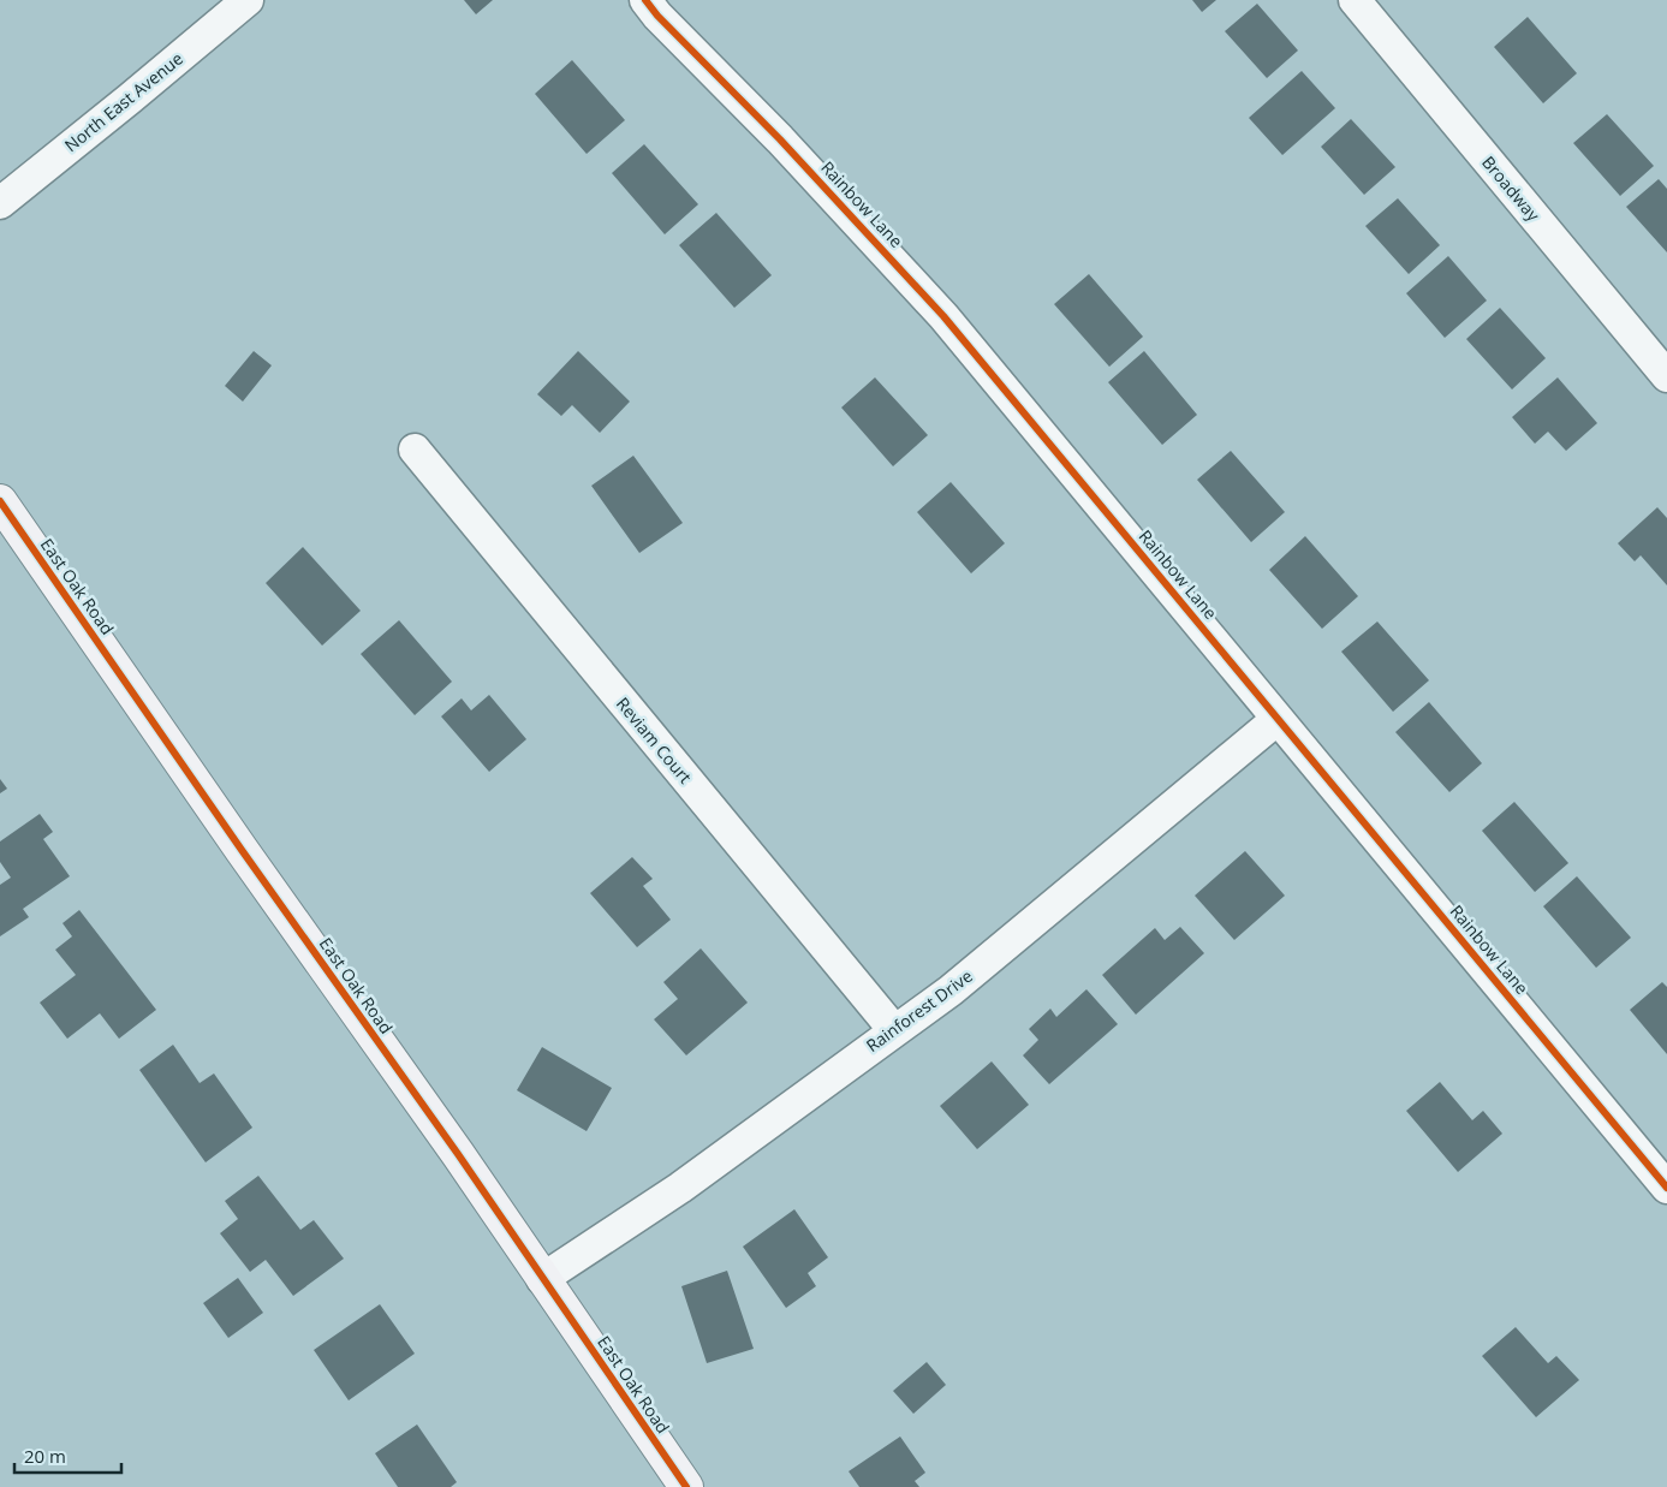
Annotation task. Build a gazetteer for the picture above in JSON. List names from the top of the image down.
{
  "streets": {
    "street": [
      "North East Avenue",
      "Broadway",
      "Rainbow Lane",
      "East Oak Road",
      "Reviam Court",
      "Rainforest Drive"
    ]
  },
  "crossings": [
    ["Rainbow Lane", "Rainforest Drive"],
    ["East Oak Road", "Rainforest Drive"],
    ["Reviam Court", "Rainforest Drive"]
  ],
  "scale_bar": "20 m"
}
